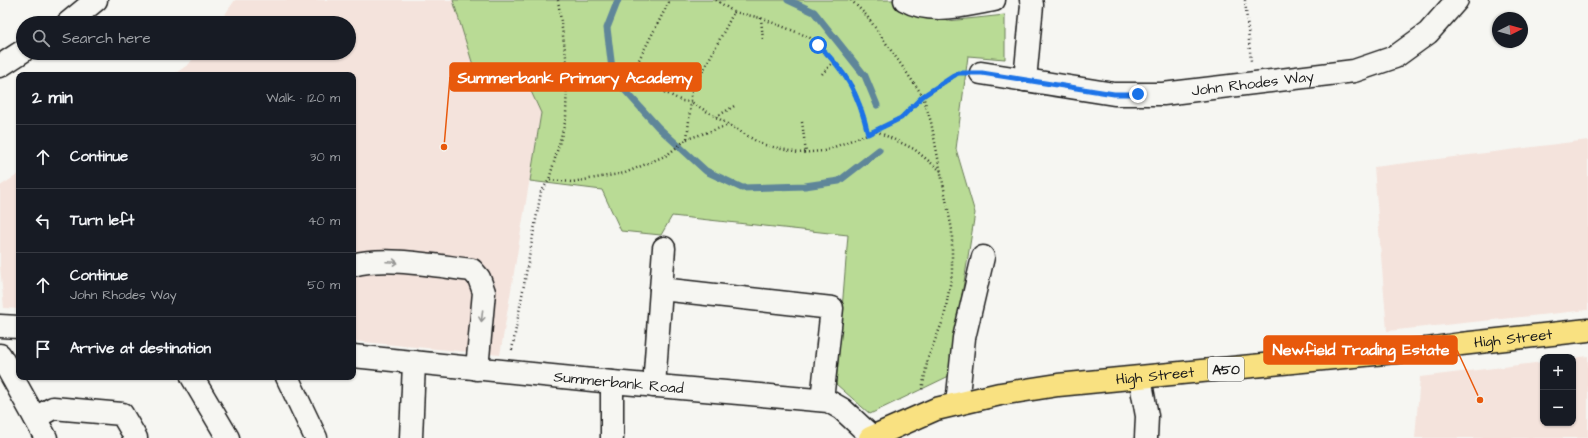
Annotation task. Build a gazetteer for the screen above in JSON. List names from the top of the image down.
{
  "streets": {
    "main road": ["High Street", "A50"],
    "street": ["John Rhodes Way", "Summerbank Road"]
  },
  "crossings": [
    ["High Street", "Summerbank Road"]
  ],
  "places": ["Summerbank Primary Academy", "Newfield Trading Estate"],
  "north": "right",
  "page": {
    "search": "Search here",
    "heading": ["2 min", "Walk · 120 m"],
    "list": [
      ["Continue", "30 m"],
      ["Turn left", "40 m"],
      ["Continue", "John Rhodes Way", "50 m"],
      "Arrive at destination"
    ],
    "map_buttons": ["+", "−"]
  }
}
